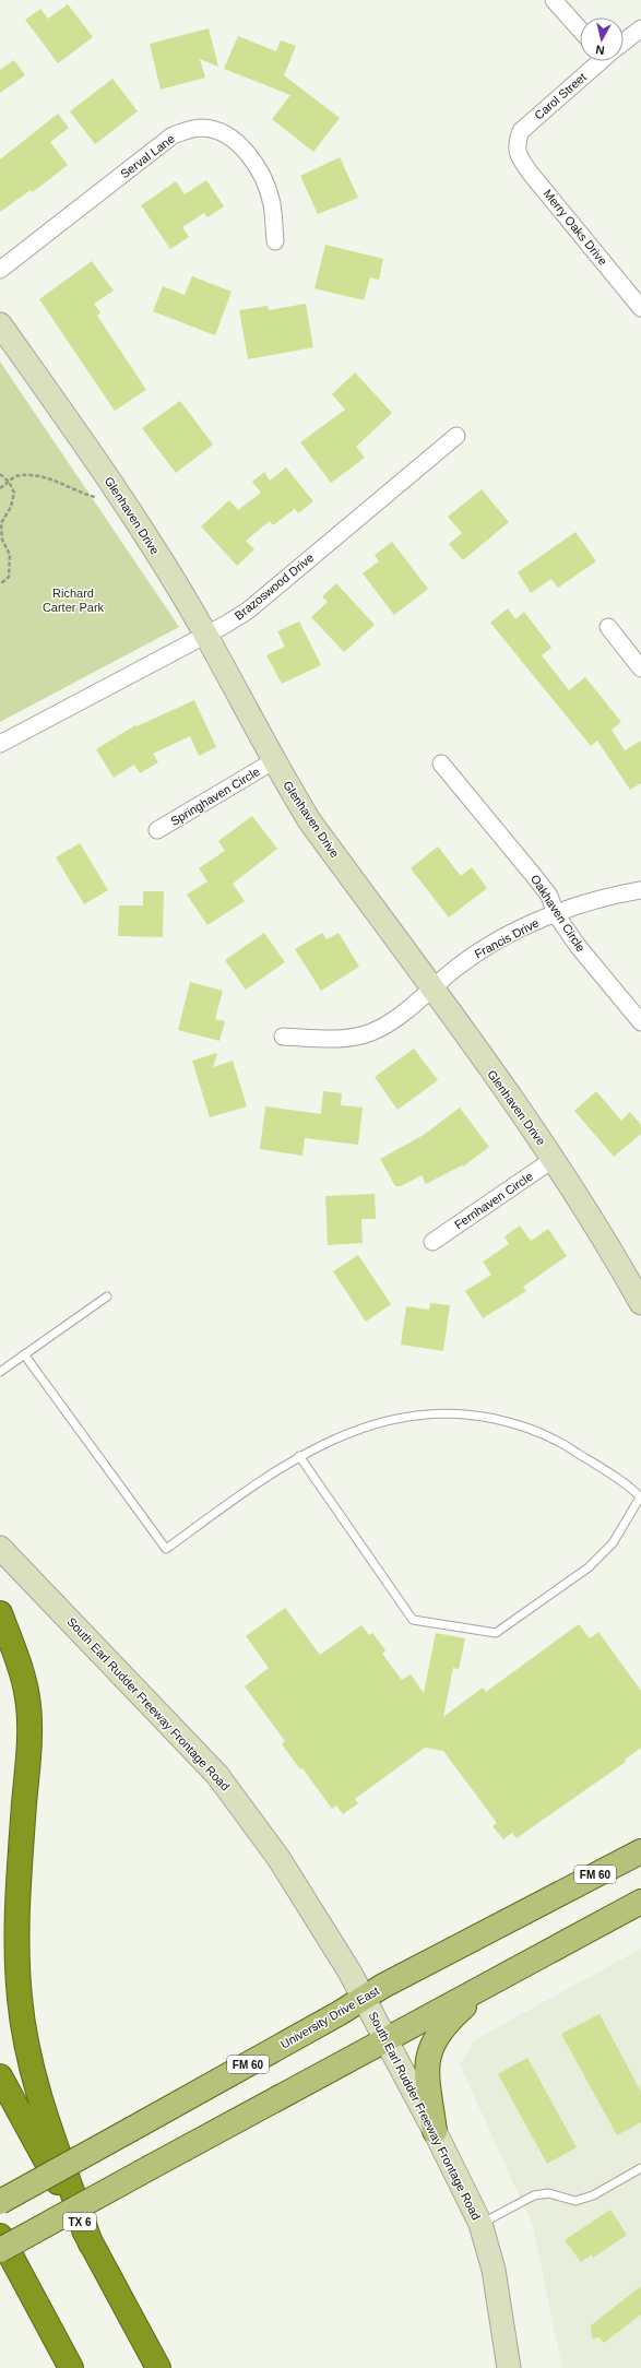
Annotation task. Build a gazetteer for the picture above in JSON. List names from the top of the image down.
{
  "streets": {
    "highway": ["TX 6"],
    "main road": ["FM 60", "University Drive East"],
    "street": [
      "Carol Street",
      "Serval Lane",
      "Merry Oaks Drive",
      "Glenhaven Drive",
      "Brazoswood Drive",
      "Springhaven Circle",
      "Oakhaven Circle",
      "Francis Drive",
      "Fernhaven Circle",
      "South Earl Rudder Freeway Frontage Road"
    ]
  },
  "crossings": [
    ["Carol Street", "Merry Oaks Drive"],
    ["Glenhaven Drive", "Brazoswood Drive"],
    ["Glenhaven Drive", "Springhaven Circle"],
    ["Glenhaven Drive", "Francis Drive"],
    ["Glenhaven Drive", "Fernhaven Circle"],
    ["Oakhaven Circle", "Francis Drive"],
    ["South Earl Rudder Freeway Frontage Road", "University Drive East"]
  ],
  "parks": ["Richard Carter Park"],
  "north": "bottom"
}
